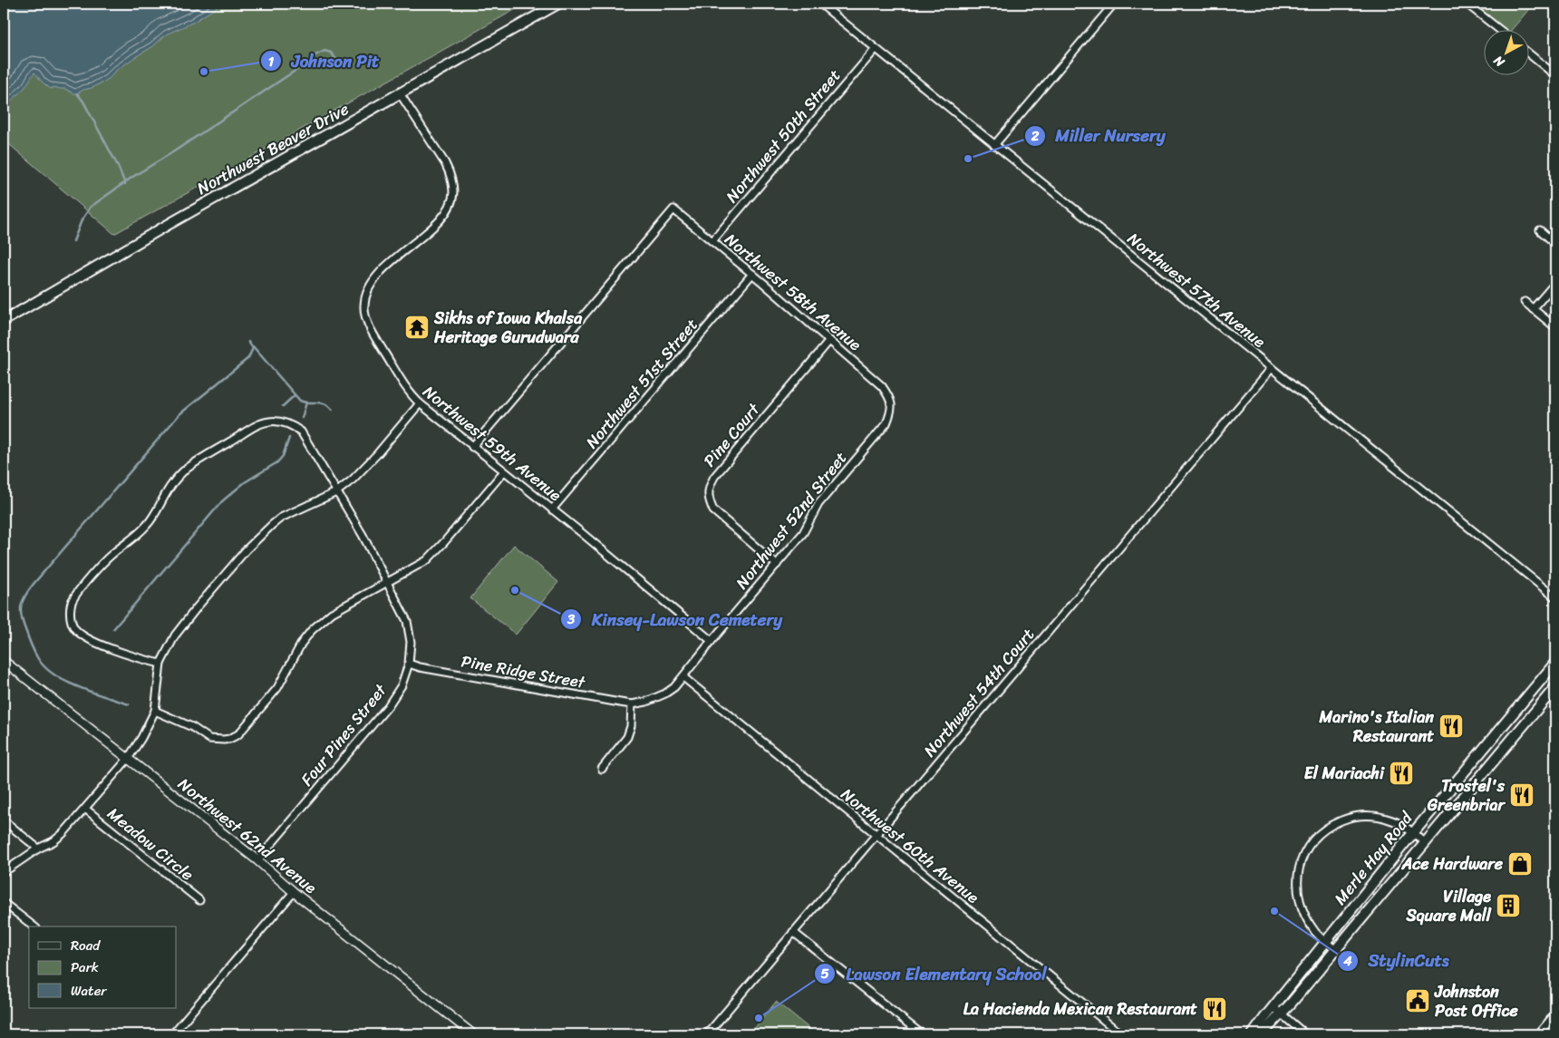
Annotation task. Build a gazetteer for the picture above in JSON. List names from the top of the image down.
{
  "streets": {
    "main road": ["Northwest Beaver Drive", "Merle Hay Road"],
    "street": [
      "Northwest 50th Street",
      "Northwest 57th Avenue",
      "Northwest 58th Avenue",
      "Northwest 51st Street",
      "Pine Court",
      "Northwest 59th Avenue",
      "Northwest 52nd Street",
      "Pine Ridge Street",
      "Northwest 54th Court",
      "Four Pines Street",
      "Northwest 62nd Avenue",
      "Meadow Circle",
      "Northwest 60th Avenue"
    ]
  },
  "crossings": [
    ["Northwest 50th Street", "Northwest 57th Avenue"],
    ["Northwest 50th Street", "Northwest 58th Avenue"],
    ["Northwest Beaver Drive", "Northwest 59th Avenue"],
    ["Northwest 57th Avenue", "Northwest 54th Court"],
    ["Northwest 58th Avenue", "Northwest 51st Street"],
    ["Northwest 58th Avenue", "Pine Court"],
    ["Northwest 58th Avenue", "Northwest 59th Avenue"],
    ["Northwest 58th Avenue", "Northwest 52nd Street"],
    ["Northwest 51st Street", "Northwest 59th Avenue"],
    ["Pine Court", "Northwest 52nd Street"],
    ["Northwest 59th Avenue", "Northwest 52nd Street"],
    ["Northwest 52nd Street", "Pine Ridge Street"],
    ["Northwest 52nd Street", "Northwest 60th Avenue"],
    ["Pine Ridge Street", "Four Pines Street"],
    ["Northwest 54th Court", "Northwest 60th Avenue"],
    ["Four Pines Street", "Northwest 62nd Avenue"]
  ],
  "places": {
    "other": [
      "Johnson Pit",
      "Miller Nursery",
      "Kinsey-Lawson Cemetery",
      "StylinCuts",
      "Lawson Elementary School"
    ],
    "temple": ["Sikhs of Iowa Khalsa Heritage Gurudwara"],
    "restaurant": [
      "Marino's Italian Restaurant",
      "El Mariachi",
      "Trostel's Greenbriar",
      "La Hacienda Mexican Restaurant"
    ],
    "shop": ["Ace Hardware"],
    "building": ["Village Square Mall"],
    "public building": ["Johnston Post Office"]
  },
  "legend": ["Road", "Park", "Water"],
  "north": "bottom left"
}
